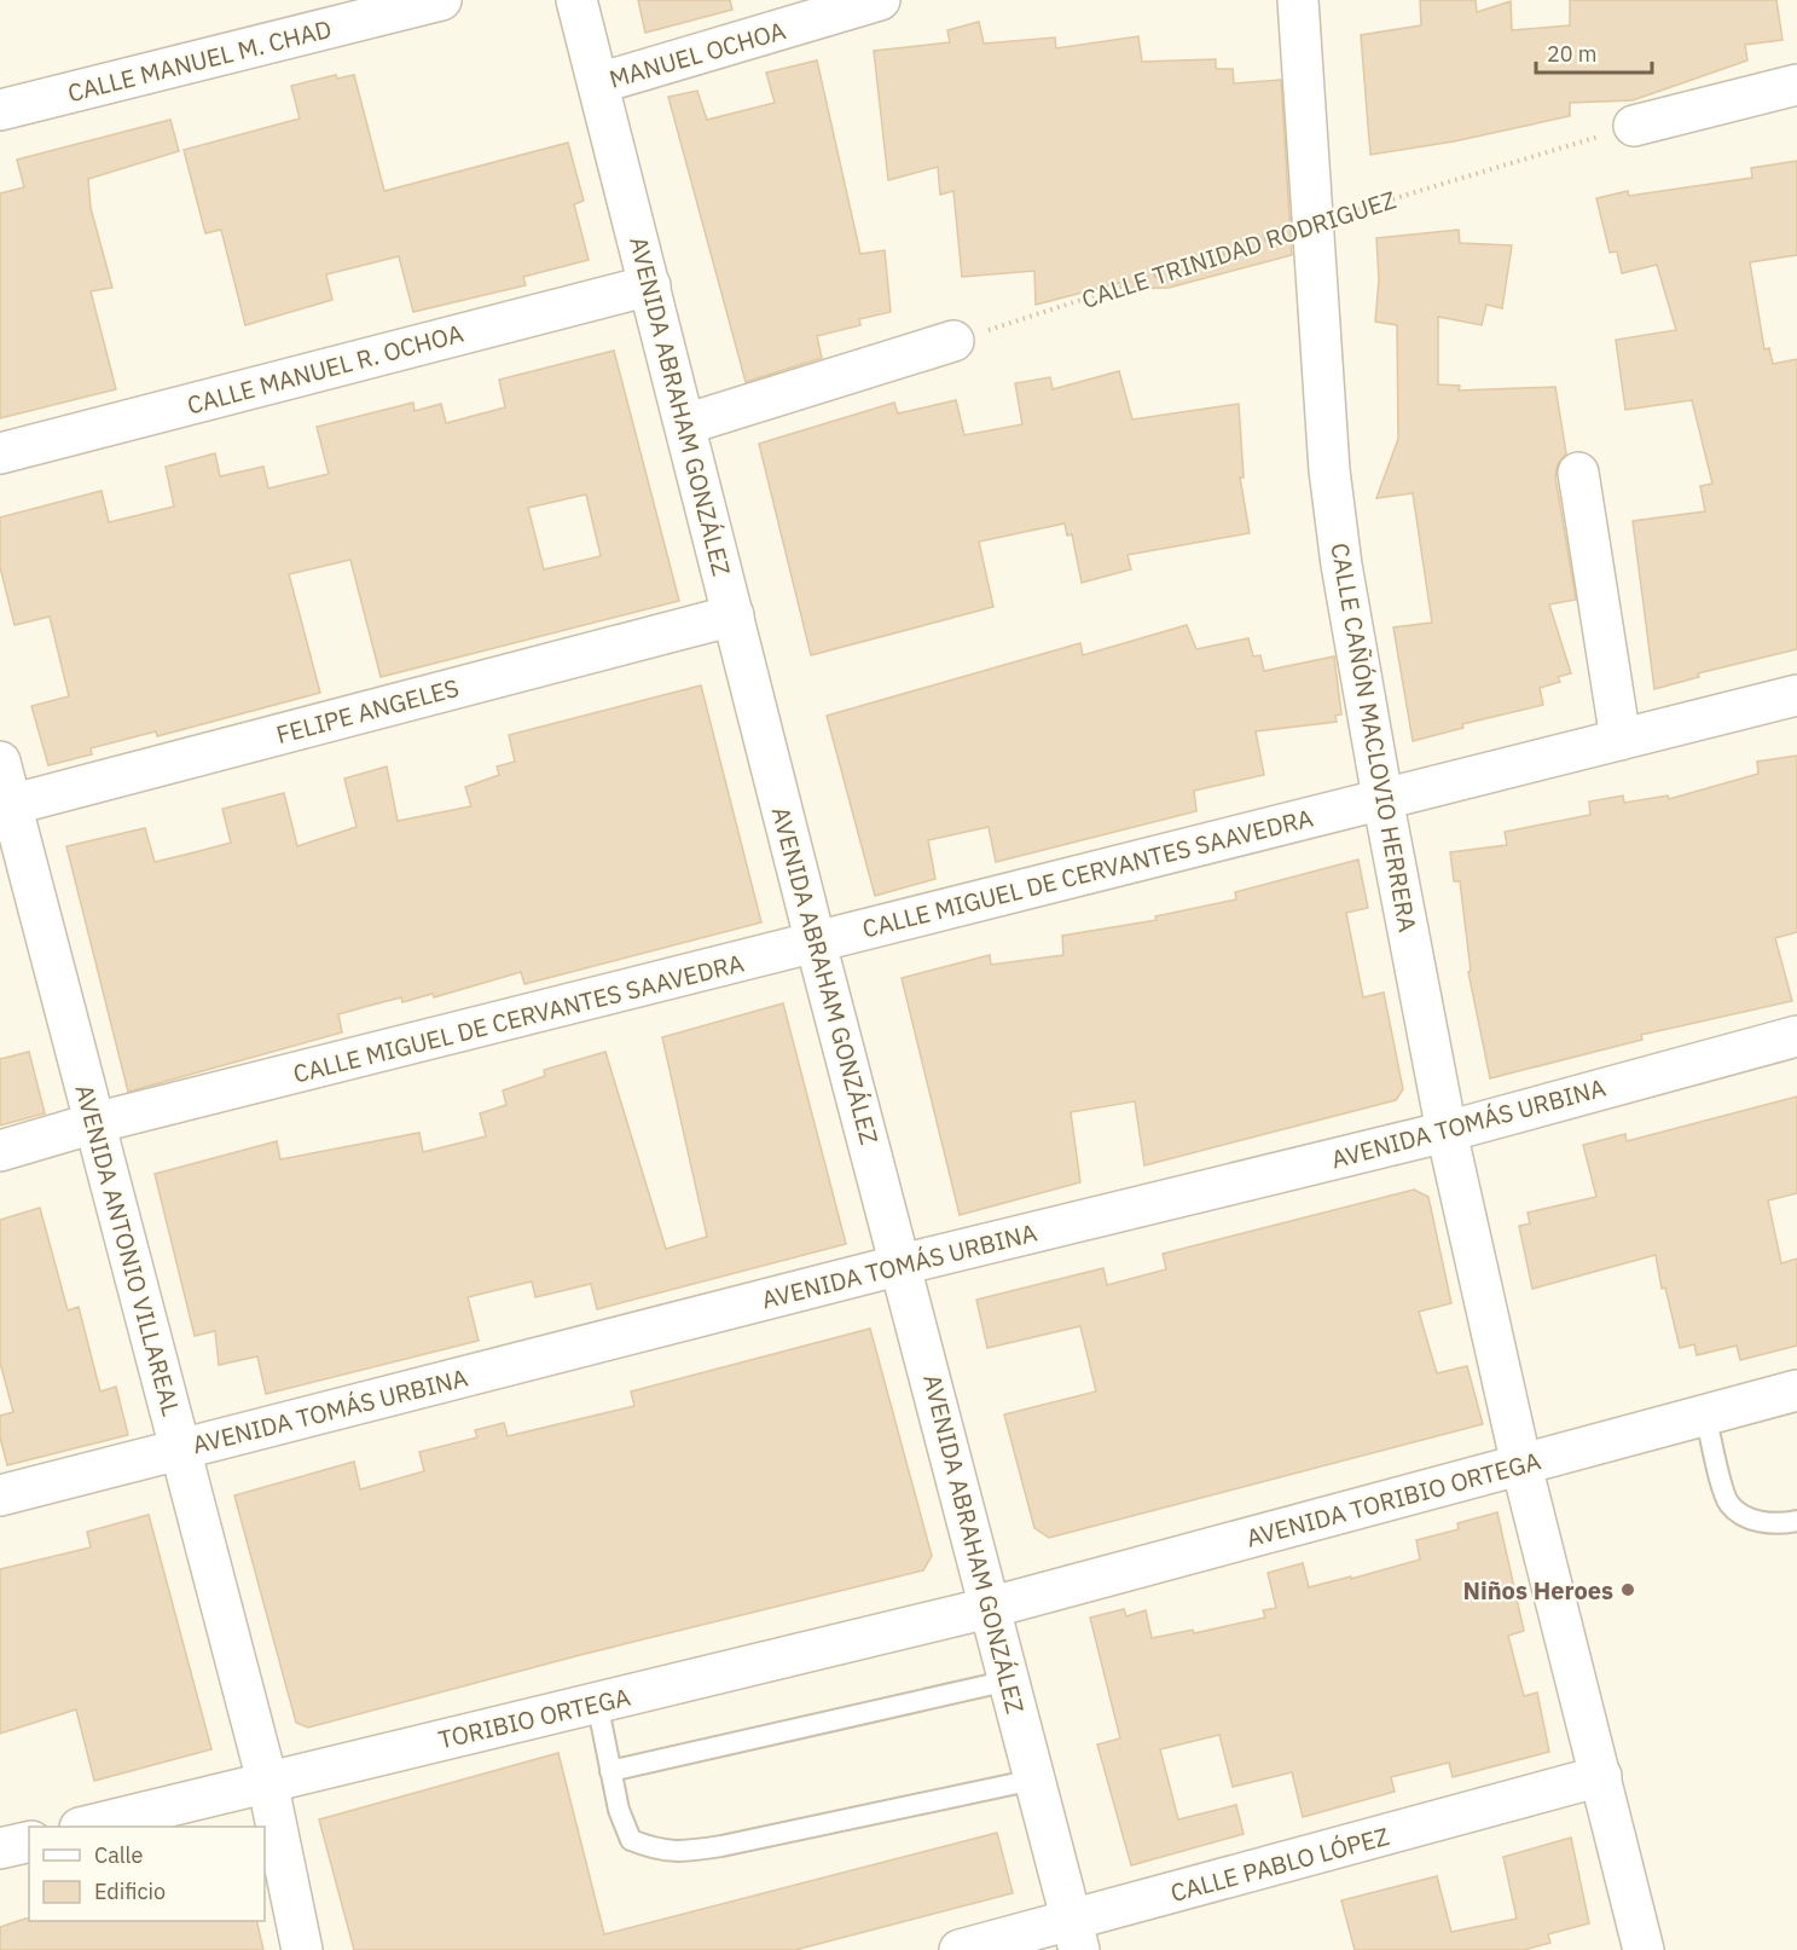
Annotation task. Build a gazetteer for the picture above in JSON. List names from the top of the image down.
{
  "streets": {
    "street": [
      "MANUEL OCHOA",
      "CALLE MANUEL M. CHAD",
      "CALLE MANUEL R. OCHOA",
      "AVENIDA ABRAHAM GONZÁLEZ",
      "FELIPE ANGELES",
      "CALLE CAÑÓN MACLOVIO HERRERA",
      "CALLE MIGUEL DE CERVANTES SAAVEDRA",
      "AVENIDA TOMÁS URBINA",
      "AVENIDA ANTONIO VILLAREAL",
      "AVENIDA TORIBIO ORTEGA",
      "TORIBIO ORTEGA",
      "CALLE PABLO LÓPEZ"
    ],
    "path": ["CALLE TRINIDAD RODRIGUEZ"]
  },
  "crossings": [
    ["MANUEL OCHOA", "AVENIDA ABRAHAM GONZÁLEZ"],
    ["CALLE TRINIDAD RODRIGUEZ", "CALLE CAÑÓN MACLOVIO HERRERA"],
    ["CALLE MANUEL R. OCHOA", "AVENIDA ABRAHAM GONZÁLEZ"],
    ["AVENIDA ABRAHAM GONZÁLEZ", "FELIPE ANGELES"],
    ["AVENIDA ABRAHAM GONZÁLEZ", "CALLE MIGUEL DE CERVANTES SAAVEDRA"],
    ["AVENIDA ABRAHAM GONZÁLEZ", "AVENIDA TOMÁS URBINA"],
    ["AVENIDA ABRAHAM GONZÁLEZ", "AVENIDA TORIBIO ORTEGA"],
    ["AVENIDA ABRAHAM GONZÁLEZ", "TORIBIO ORTEGA"],
    ["AVENIDA ABRAHAM GONZÁLEZ", "CALLE PABLO LÓPEZ"],
    ["FELIPE ANGELES", "AVENIDA ANTONIO VILLAREAL"],
    ["CALLE CAÑÓN MACLOVIO HERRERA", "CALLE MIGUEL DE CERVANTES SAAVEDRA"],
    ["CALLE CAÑÓN MACLOVIO HERRERA", "AVENIDA TOMÁS URBINA"],
    ["CALLE CAÑÓN MACLOVIO HERRERA", "AVENIDA TORIBIO ORTEGA"],
    ["CALLE CAÑÓN MACLOVIO HERRERA", "CALLE PABLO LÓPEZ"],
    ["CALLE MIGUEL DE CERVANTES SAAVEDRA", "AVENIDA ANTONIO VILLAREAL"],
    ["AVENIDA TOMÁS URBINA", "AVENIDA ANTONIO VILLAREAL"],
    ["AVENIDA ANTONIO VILLAREAL", "TORIBIO ORTEGA"],
    ["AVENIDA TORIBIO ORTEGA", "TORIBIO ORTEGA"]
  ],
  "places": ["Niños Heroes"],
  "legend": ["Calle", "Edificio"],
  "scale_bar": "20 m"
}
